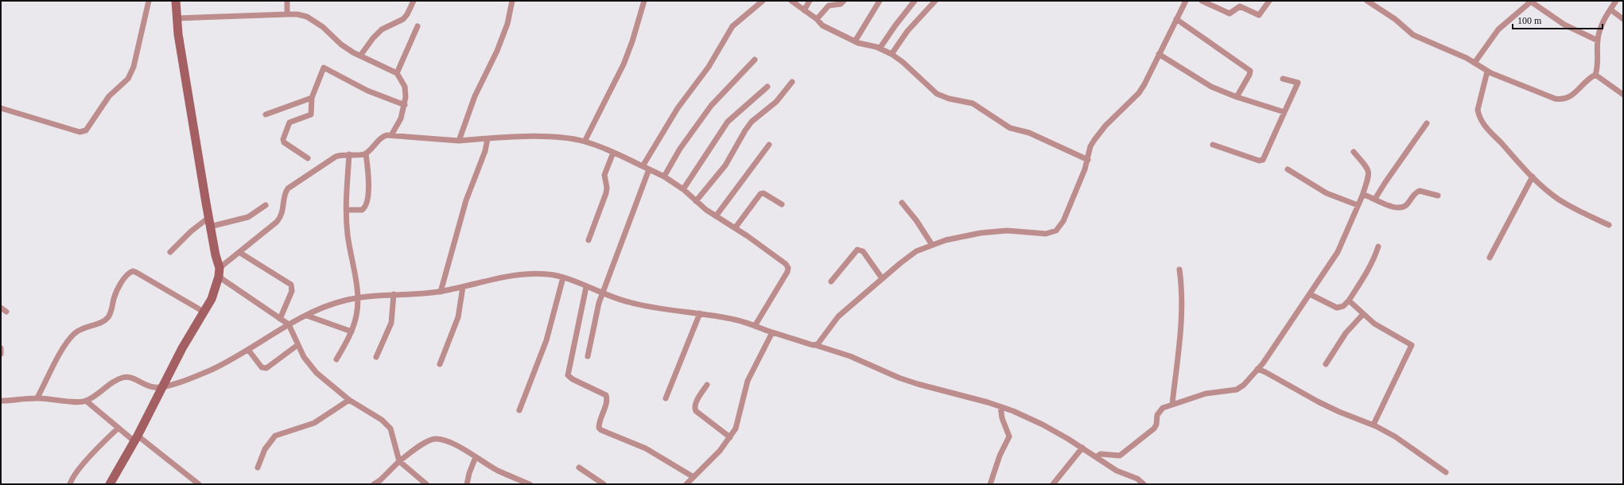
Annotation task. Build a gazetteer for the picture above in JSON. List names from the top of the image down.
{
  "scale_bar": "100 m"
}
